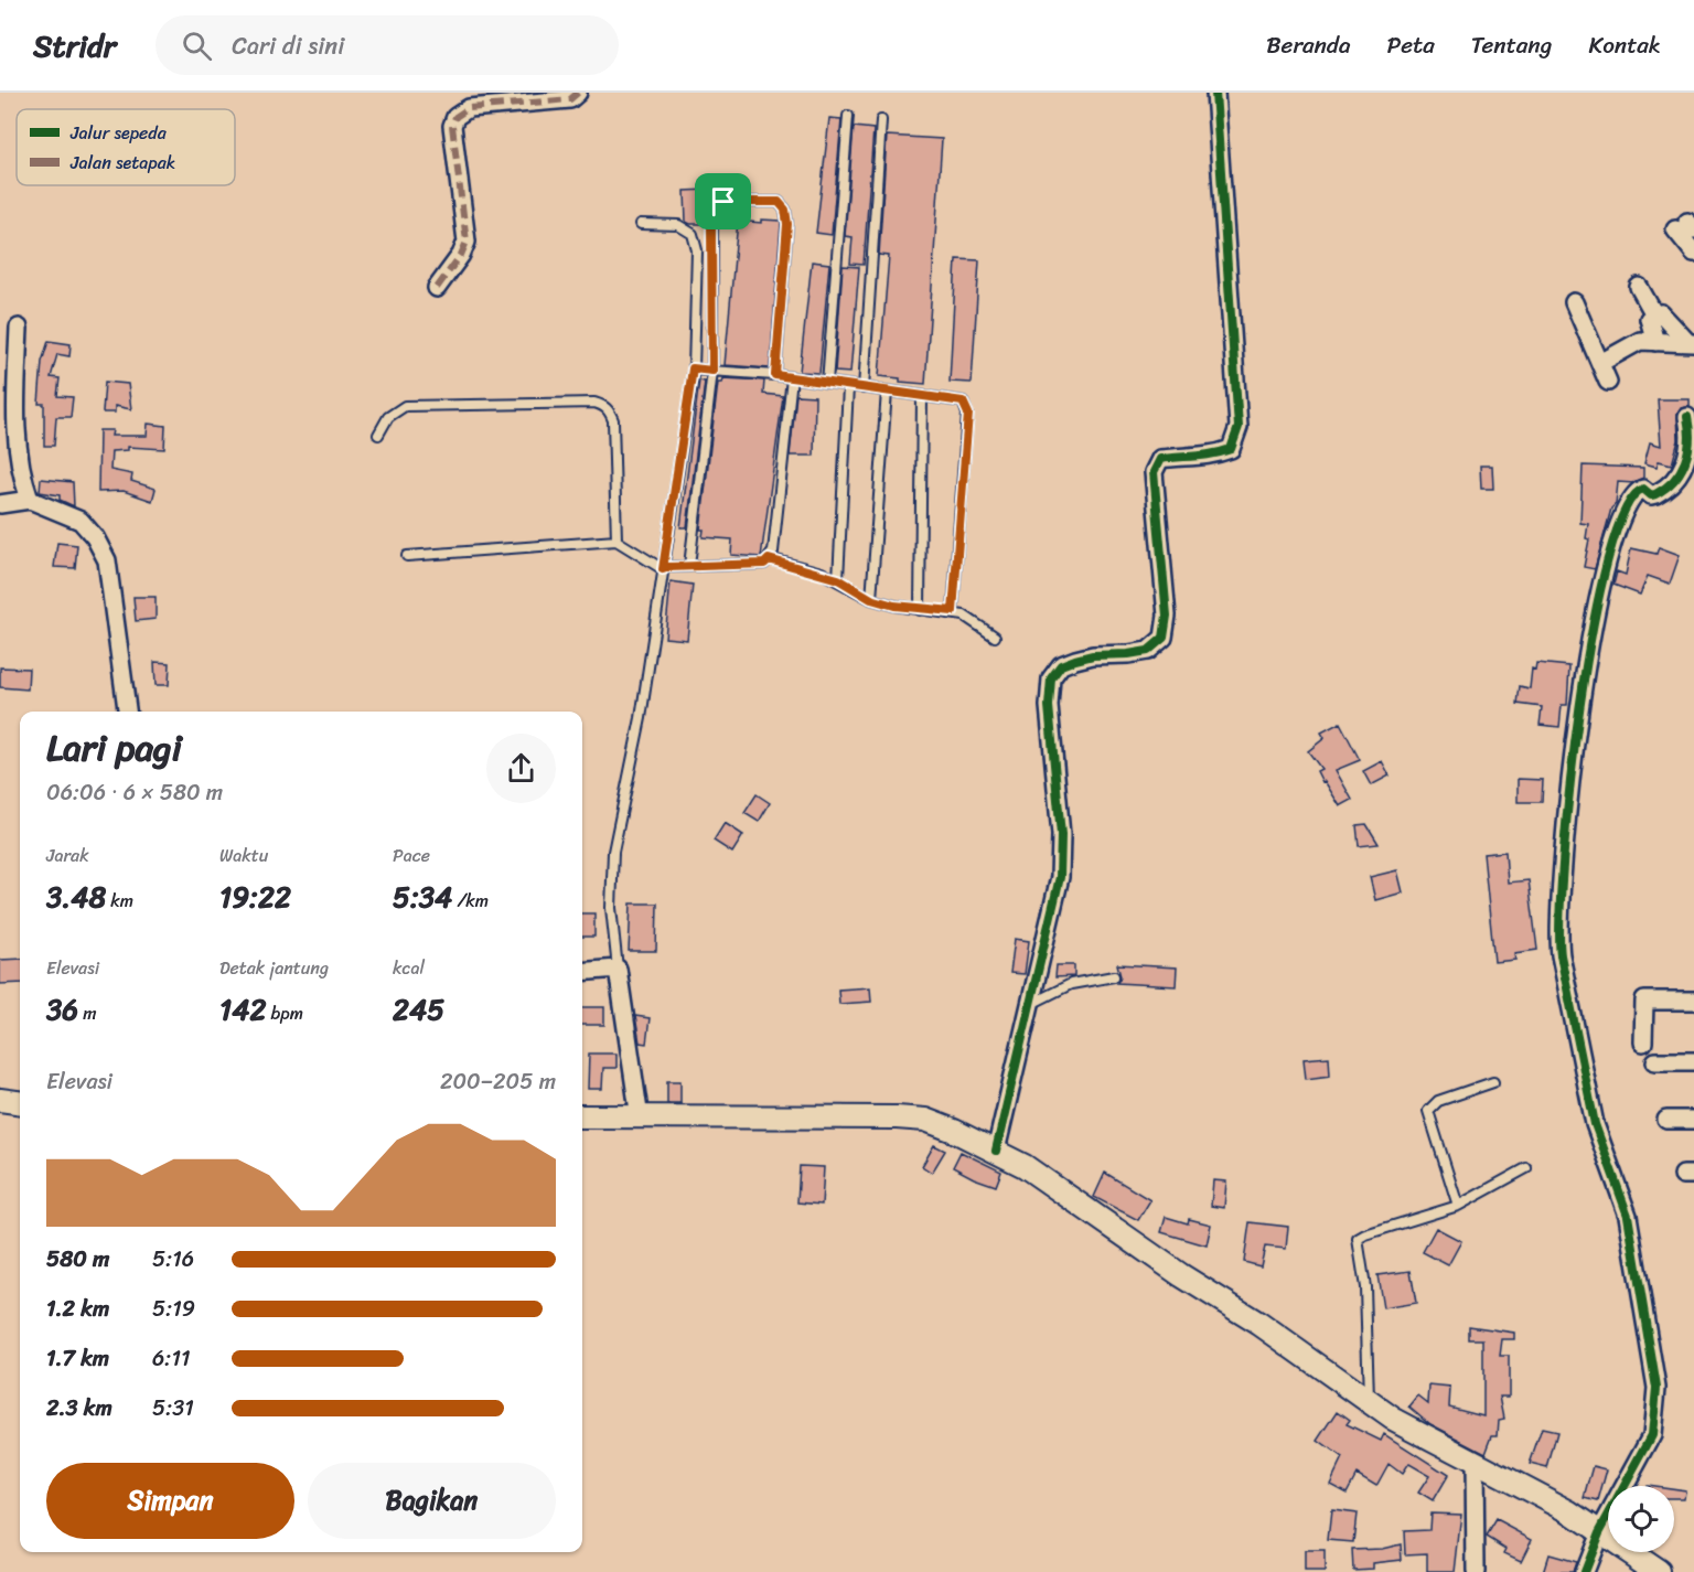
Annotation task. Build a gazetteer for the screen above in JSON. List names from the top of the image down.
{
  "legend": ["Jalur sepeda", "Jalan setapak"],
  "page": {
    "header": "Stridr",
    "search": "Cari di sini",
    "nav": [
      "Beranda",
      "Peta",
      "Tentang",
      "Kontak"
    ],
    "heading": ["Lari pagi", "06:06 · 6 × 580 m"],
    "stats": [
      ["Jarak", "3.48 km"],
      ["Waktu", "19:22"],
      ["Pace", "5:34 /km"],
      ["Elevasi", "36 m"],
      ["Detak jantung", "142 bpm"],
      ["kcal", "245"]
    ],
    "chart": ["Elevasi", "200–205 m"],
    "list": [
      {
        "name": "580 m",
        "note": "5:16"
      },
      {
        "name": "1.2 km",
        "note": "5:19"
      },
      {
        "name": "1.7 km",
        "note": "6:11"
      },
      {
        "name": "2.3 km",
        "note": "5:31"
      }
    ],
    "buttons": ["Simpan", "Bagikan"]
  }
}
